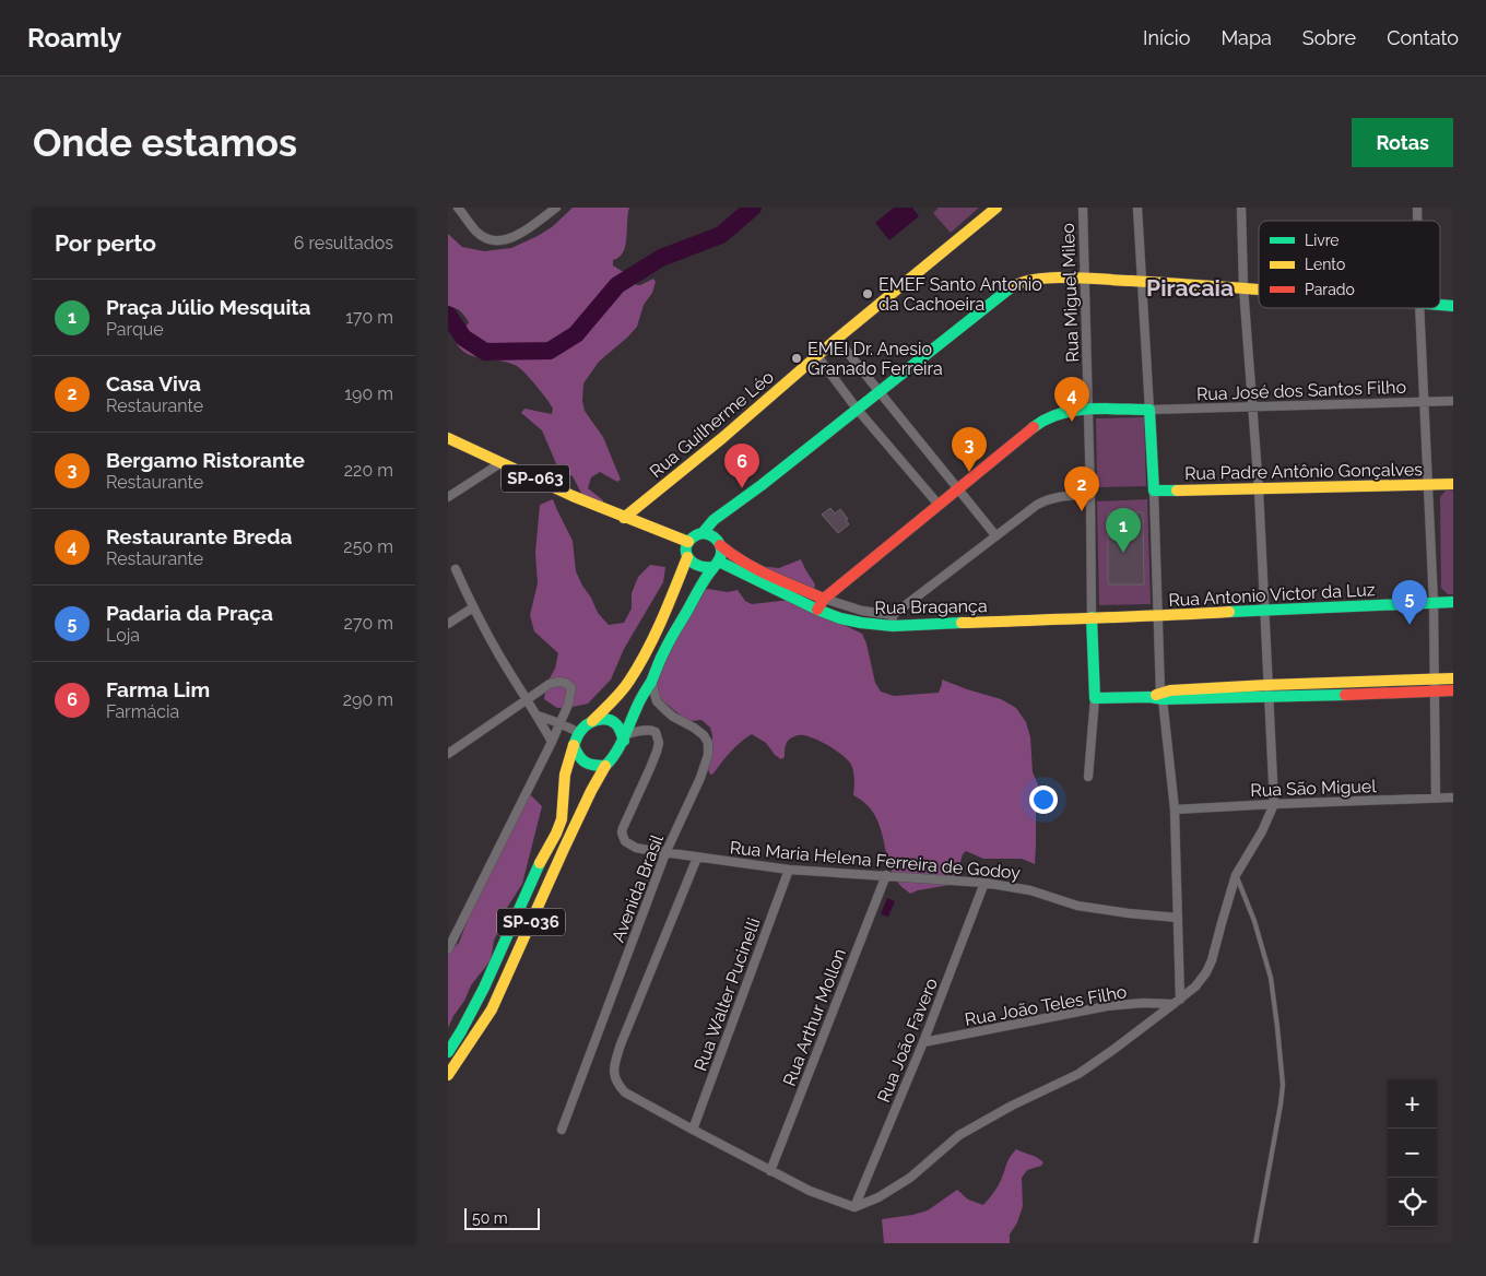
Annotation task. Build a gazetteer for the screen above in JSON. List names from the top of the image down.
{
  "streets": {
    "street": [
      "Rua Miguel Mileo",
      "Rua José dos Santos Filho",
      "Rua Guilherme Léo",
      "Rua Padre Antônio Gonçalves",
      "SP-063",
      "Rua Antonio Victor da Luz",
      "Rua Bragança",
      "Rua São Miguel",
      "Rua Maria Helena Ferreira de Godoy",
      "Avenida Brasil",
      "SP-036",
      "Rua Walter Pucinelli",
      "Rua João Teles Filho",
      "Rua Arthur Mollon",
      "Rua João Favero"
    ]
  },
  "crossings": [
    ["Rua Miguel Mileo", "Rua Antonio Victor da Luz"],
    ["Rua Miguel Mileo", "Rua Bragança"],
    ["Rua Guilherme Léo", "SP-063"],
    ["Rua Antonio Victor da Luz", "Rua Bragança"],
    ["Rua Bragança", "SP-036"],
    ["Rua Maria Helena Ferreira de Godoy", "Avenida Brasil"],
    ["Rua Maria Helena Ferreira de Godoy", "SP-036"],
    ["Rua Maria Helena Ferreira de Godoy", "Rua Walter Pucinelli"],
    ["Rua Maria Helena Ferreira de Godoy", "Rua Arthur Mollon"],
    ["Rua Maria Helena Ferreira de Godoy", "Rua João Favero"],
    ["Avenida Brasil", "SP-036"],
    ["Rua João Teles Filho", "Rua João Favero"]
  ],
  "districts": ["Piracaia"],
  "places": ["EMEF Santo Antonio da Cachoeira", "EMEI Dr. Anesio Granado Ferreira"],
  "legend": ["Livre", "Lento", "Parado"],
  "scale_bar": "50 m",
  "page": {
    "header": "Roamly",
    "nav": [
      "Início",
      "Mapa",
      "Sobre",
      "Contato"
    ],
    "buttons": "Rotas",
    "title": "Onde estamos",
    "heading": ["Por perto", "6 resultados"],
    "list": [
      {
        "mark": "1",
        "name": "Praça Júlio Mesquita",
        "note": "Parque",
        "value": "170 m"
      },
      {
        "mark": "2",
        "name": "Casa Viva",
        "note": "Restaurante",
        "value": "190 m"
      },
      {
        "mark": "3",
        "name": "Bergamo Ristorante",
        "note": "Restaurante",
        "value": "220 m"
      },
      {
        "mark": "4",
        "name": "Restaurante Breda",
        "note": "Restaurante",
        "value": "250 m"
      },
      {
        "mark": "5",
        "name": "Padaria da Praça",
        "note": "Loja",
        "value": "270 m"
      },
      {
        "mark": "6",
        "name": "Farma Lim",
        "note": "Farmácia",
        "value": "290 m"
      }
    ],
    "pins": [
      "4",
      "3",
      "6",
      "2",
      "1",
      "5"
    ],
    "map_buttons": ["+", "−"],
    "scale": "50 m"
  }
}
